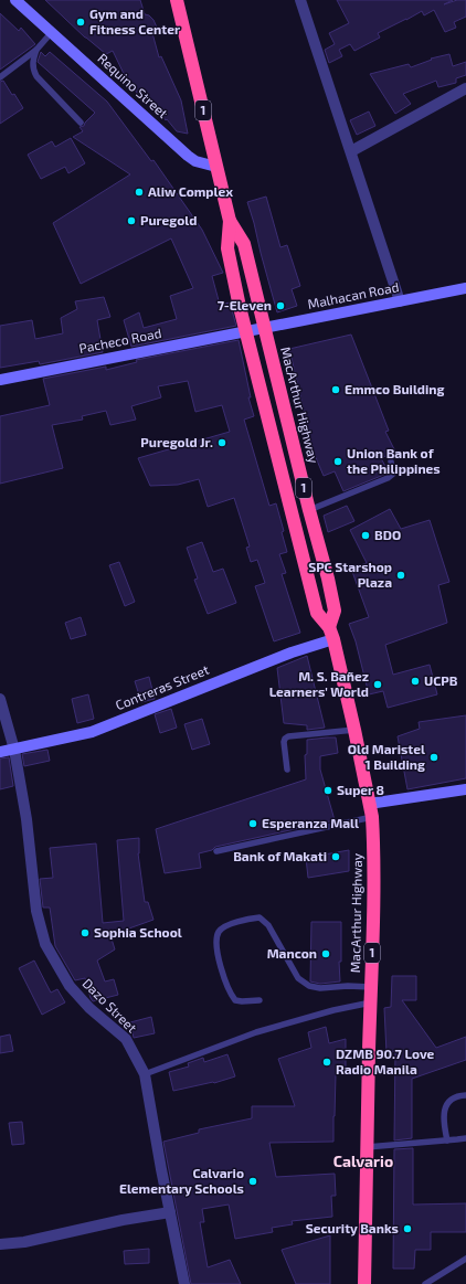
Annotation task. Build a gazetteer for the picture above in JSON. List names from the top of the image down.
{
  "streets": {
    "highway": ["1", "MacArthur Highway"],
    "street": [
      "Requino Street",
      "Malhacan Road",
      "Pacheco Road",
      "Contreras Street",
      "Dazo Street"
    ]
  },
  "crossings": [
    ["Requino Street", "MacArthur Highway"],
    ["Malhacan Road", "Pacheco Road"],
    ["Malhacan Road", "MacArthur Highway"],
    ["Pacheco Road", "MacArthur Highway"],
    ["MacArthur Highway", "Contreras Street"],
    ["Contreras Street", "Dazo Street"]
  ],
  "districts": ["Calvario"],
  "places": [
    "Gym and Fitness Center",
    "Aliw Complex",
    "Puregold",
    "7-Eleven",
    "Emmco Building",
    "Puregold Jr.",
    "Union Bank of the Philippines",
    "BDO",
    "SPC Starshop Plaza",
    "UCPB",
    "M. S. Bañez Learners' World",
    "Old Maristel 1 Building",
    "Super 8",
    "Esperanza Mall",
    "Bank of Makati",
    "Sophia School",
    "Mancon",
    "DZMB 90.7 Love Radio Manila",
    "Calvario Elementary Schools",
    "Security Banks"
  ]
}
